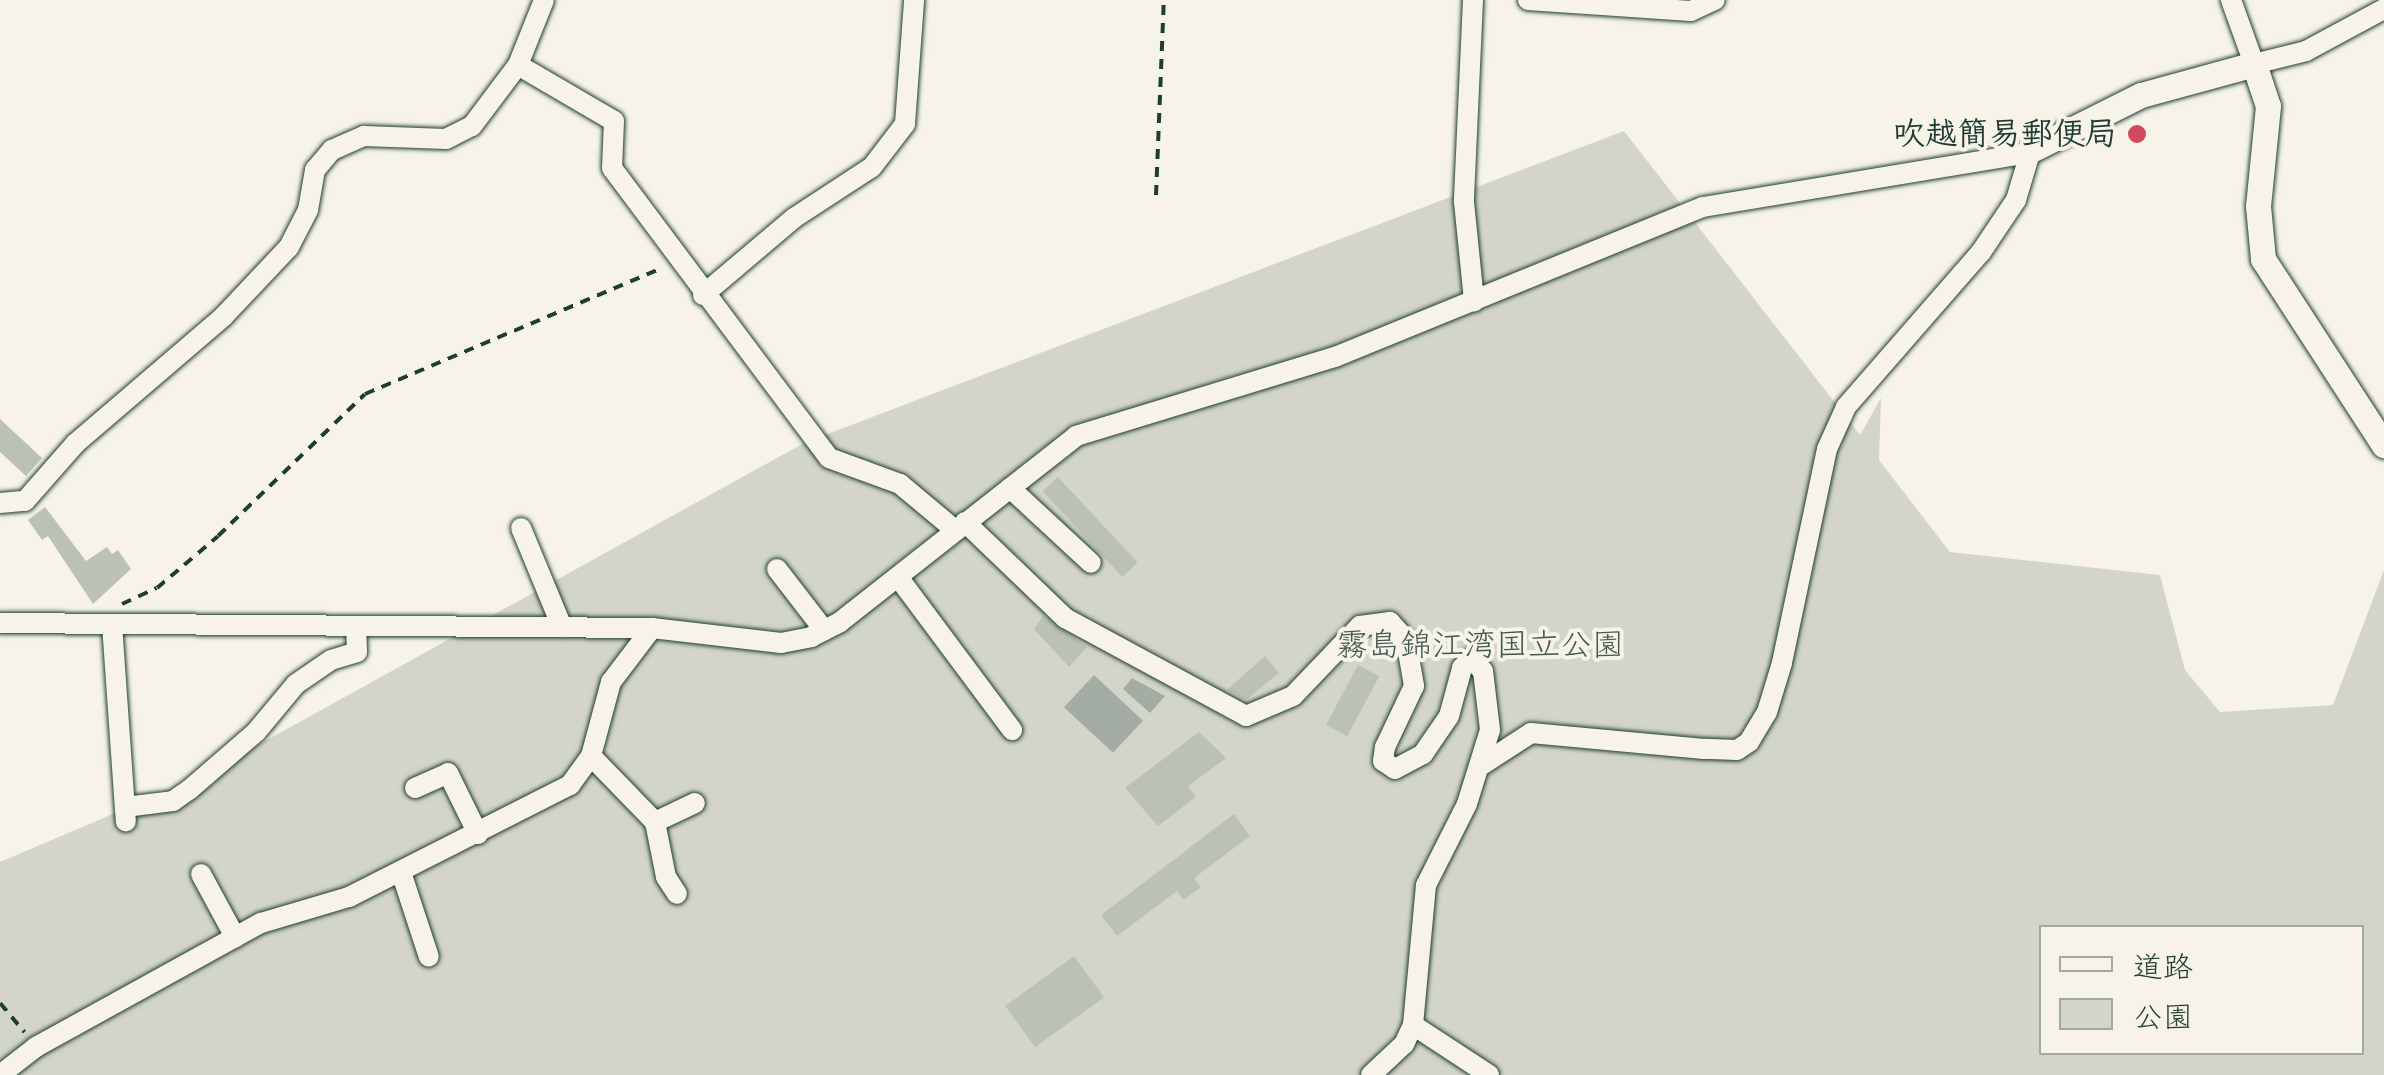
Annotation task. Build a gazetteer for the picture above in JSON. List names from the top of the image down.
{
  "parks": ["霧島錦江湾国立公園"],
  "places": ["吹越簡易郵便局"],
  "legend": ["道路", "公園"]
}
